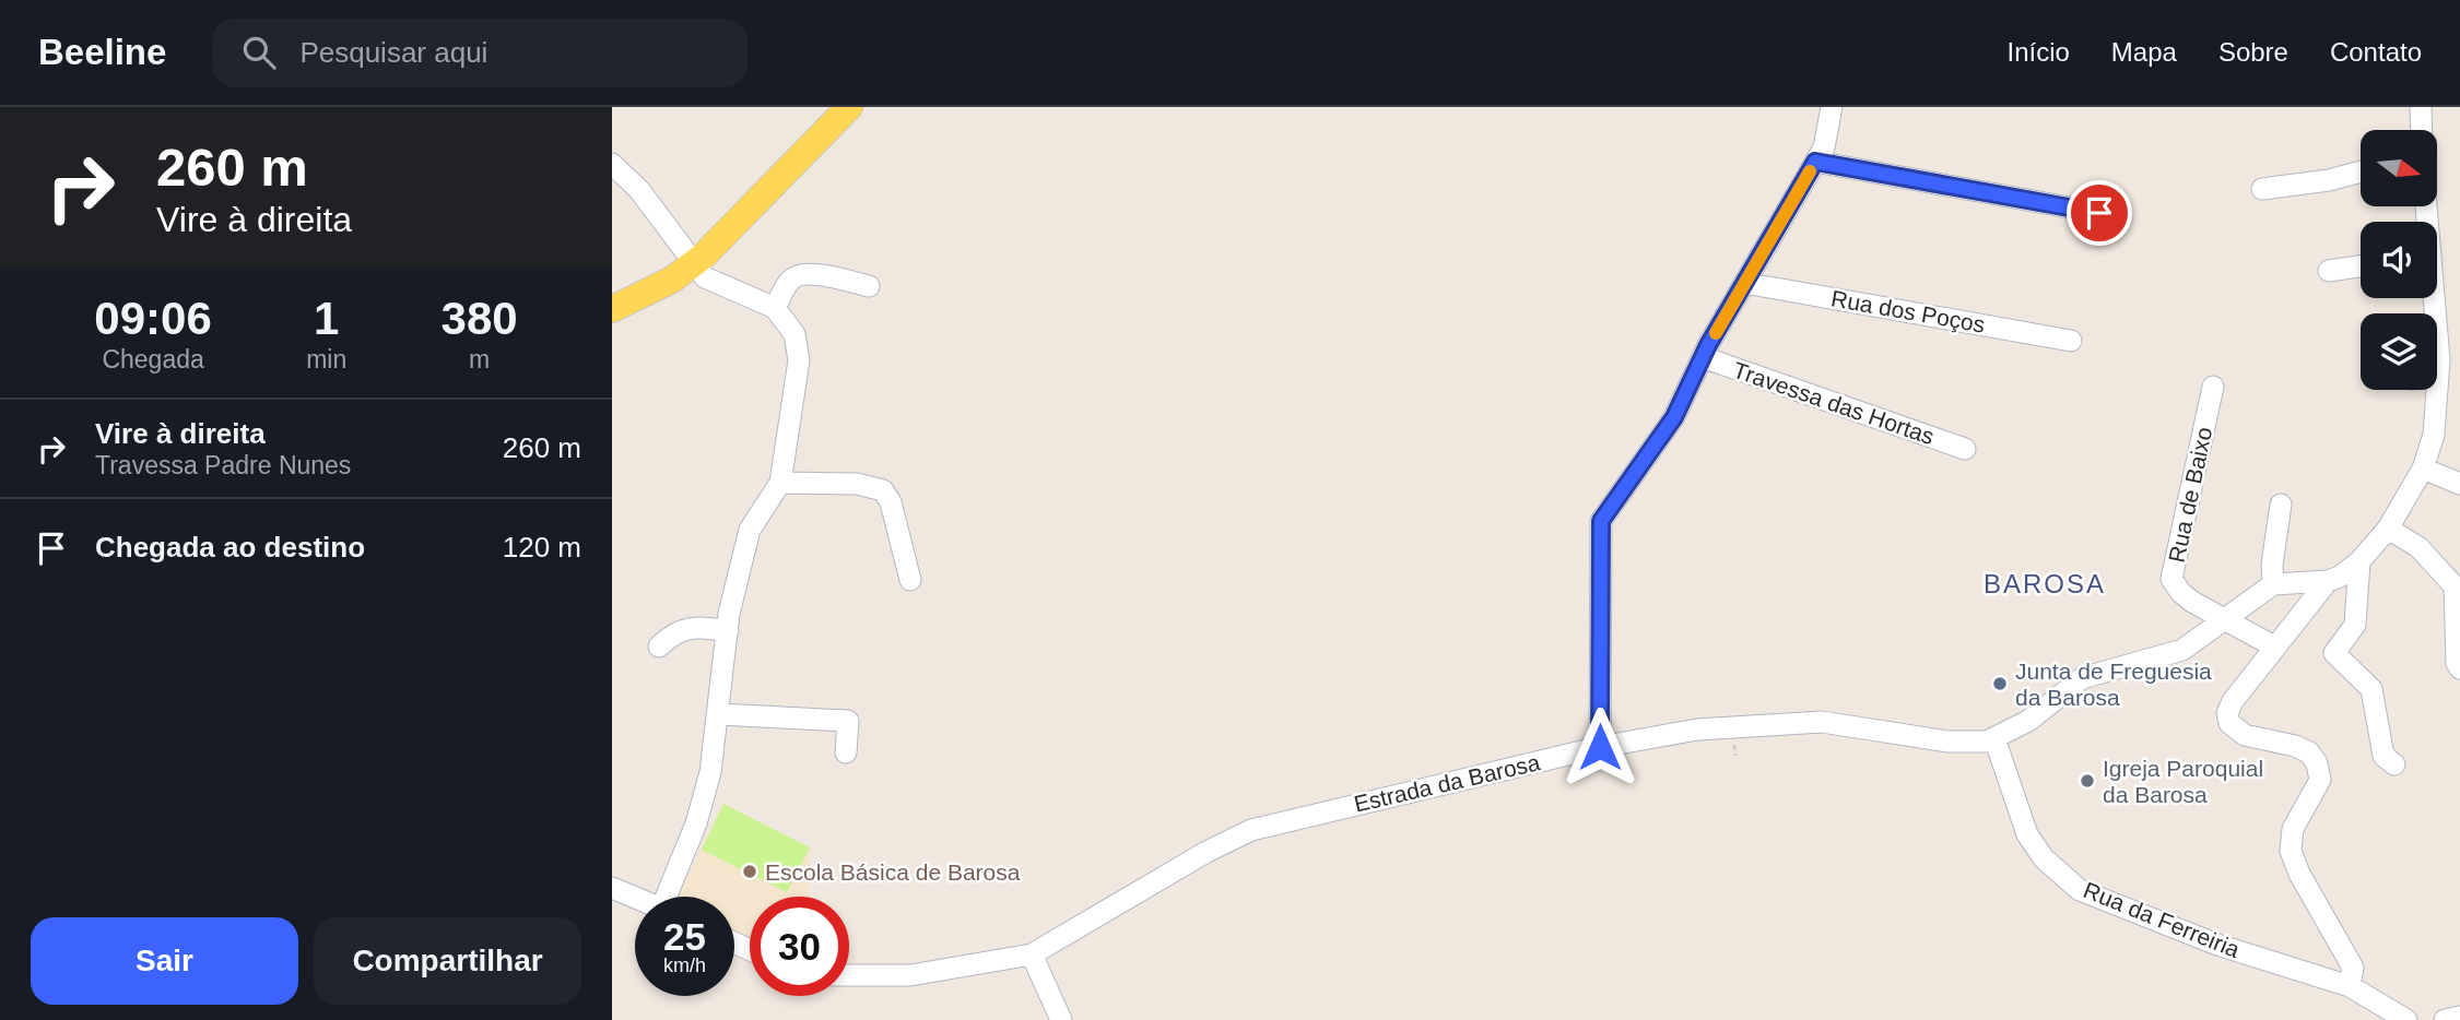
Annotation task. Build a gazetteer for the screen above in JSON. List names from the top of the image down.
{
  "streets": {
    "street": [
      "Rua dos Poços",
      "Travessa das Hortas",
      "Rua de Baixo",
      "Estrada da Barosa",
      "Rua da Ferreiria"
    ]
  },
  "crossings": [
    ["Rua de Baixo", "Estrada da Barosa"],
    ["Estrada da Barosa", "Rua da Ferreiria"]
  ],
  "districts": ["BAROSA"],
  "places": ["Junta de Freguesia da Barosa", "Igreja Paroquial da Barosa", "Escola Básica de Barosa"],
  "north": "right",
  "page": {
    "header": "Beeline",
    "search": "Pesquisar aqui",
    "nav": [
      "Início",
      "Mapa",
      "Sobre",
      "Contato"
    ],
    "turn": ["260 m", "Vire à direita"],
    "eta": [
      "09:06",
      "Chegada",
      "1",
      "min",
      "380",
      "m"
    ],
    "list": [
      {
        "name": "Vire à direita",
        "note": "Travessa Padre Nunes",
        "value": "260 m"
      },
      {
        "name": "Chegada ao destino",
        "value": "120 m"
      }
    ],
    "speed": "25 km/h",
    "limit": "30",
    "buttons": ["Sair", "Compartilhar"]
  }
}
